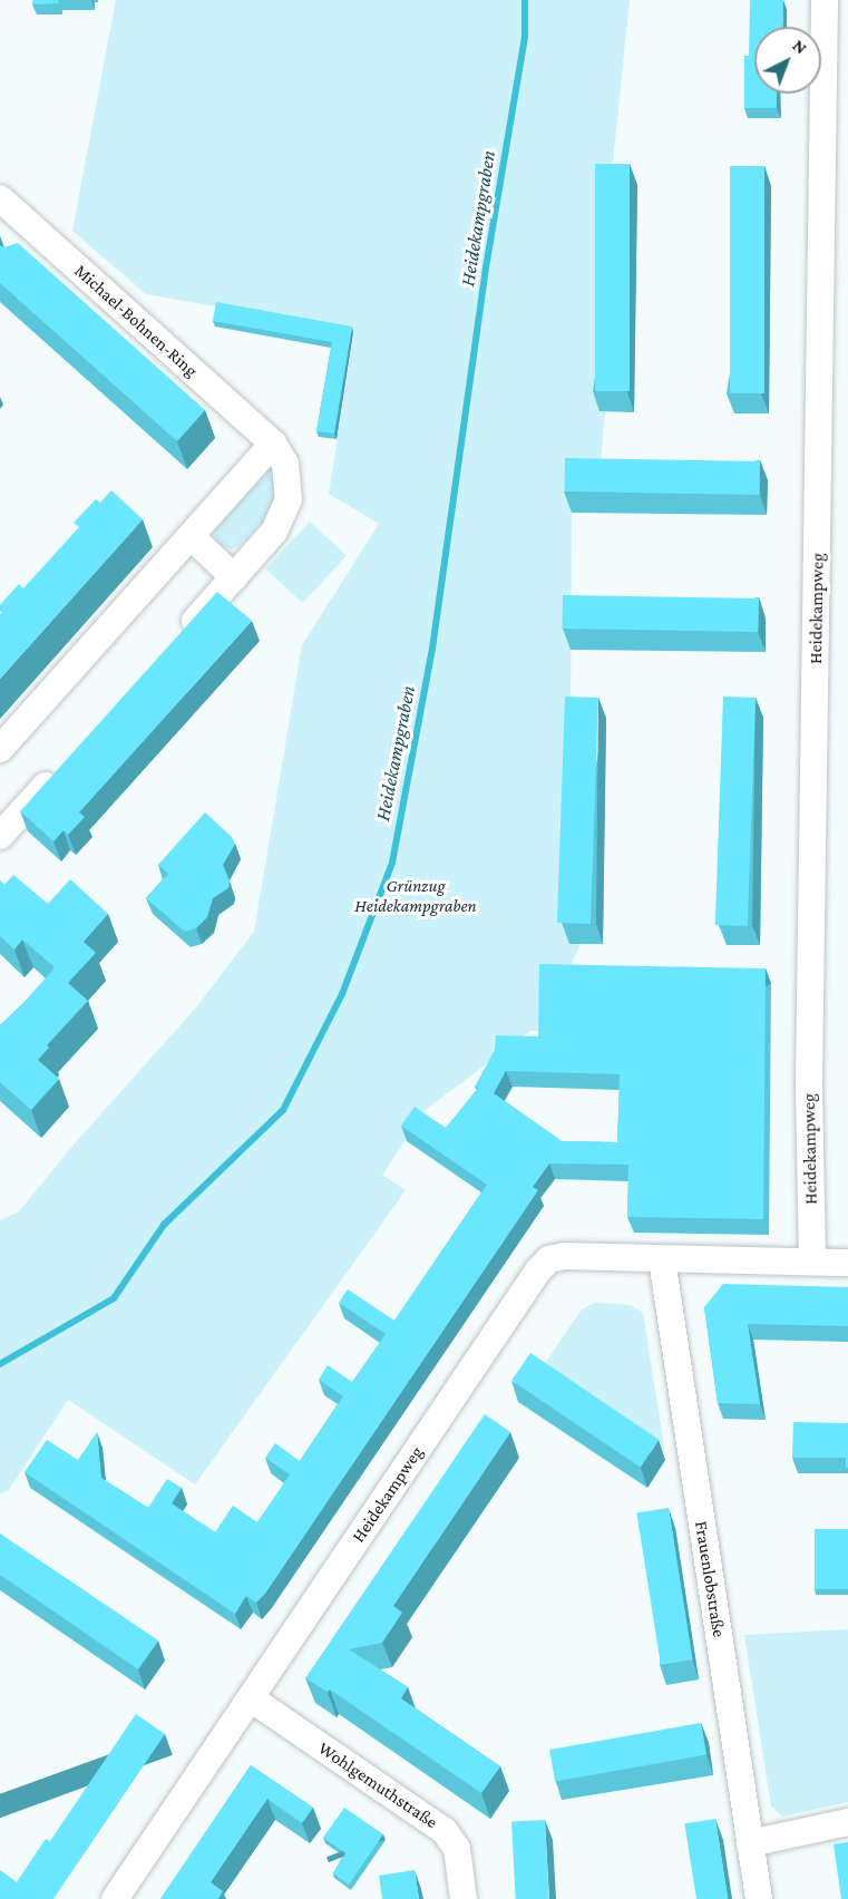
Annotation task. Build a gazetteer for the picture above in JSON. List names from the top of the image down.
{
  "streets": {
    "street": [
      "Michael-Bohnen-Ring",
      "Heidekampweg",
      "Frauenlobstraße",
      "Wohlgemuthstraße"
    ]
  },
  "crossings": [
    ["Heidekampweg", "Frauenlobstraße"],
    ["Heidekampweg", "Wohlgemuthstraße"]
  ],
  "water": ["Heidekampgraben"],
  "parks": ["Grünzug Heidekampgraben"],
  "north": "top right"
}
